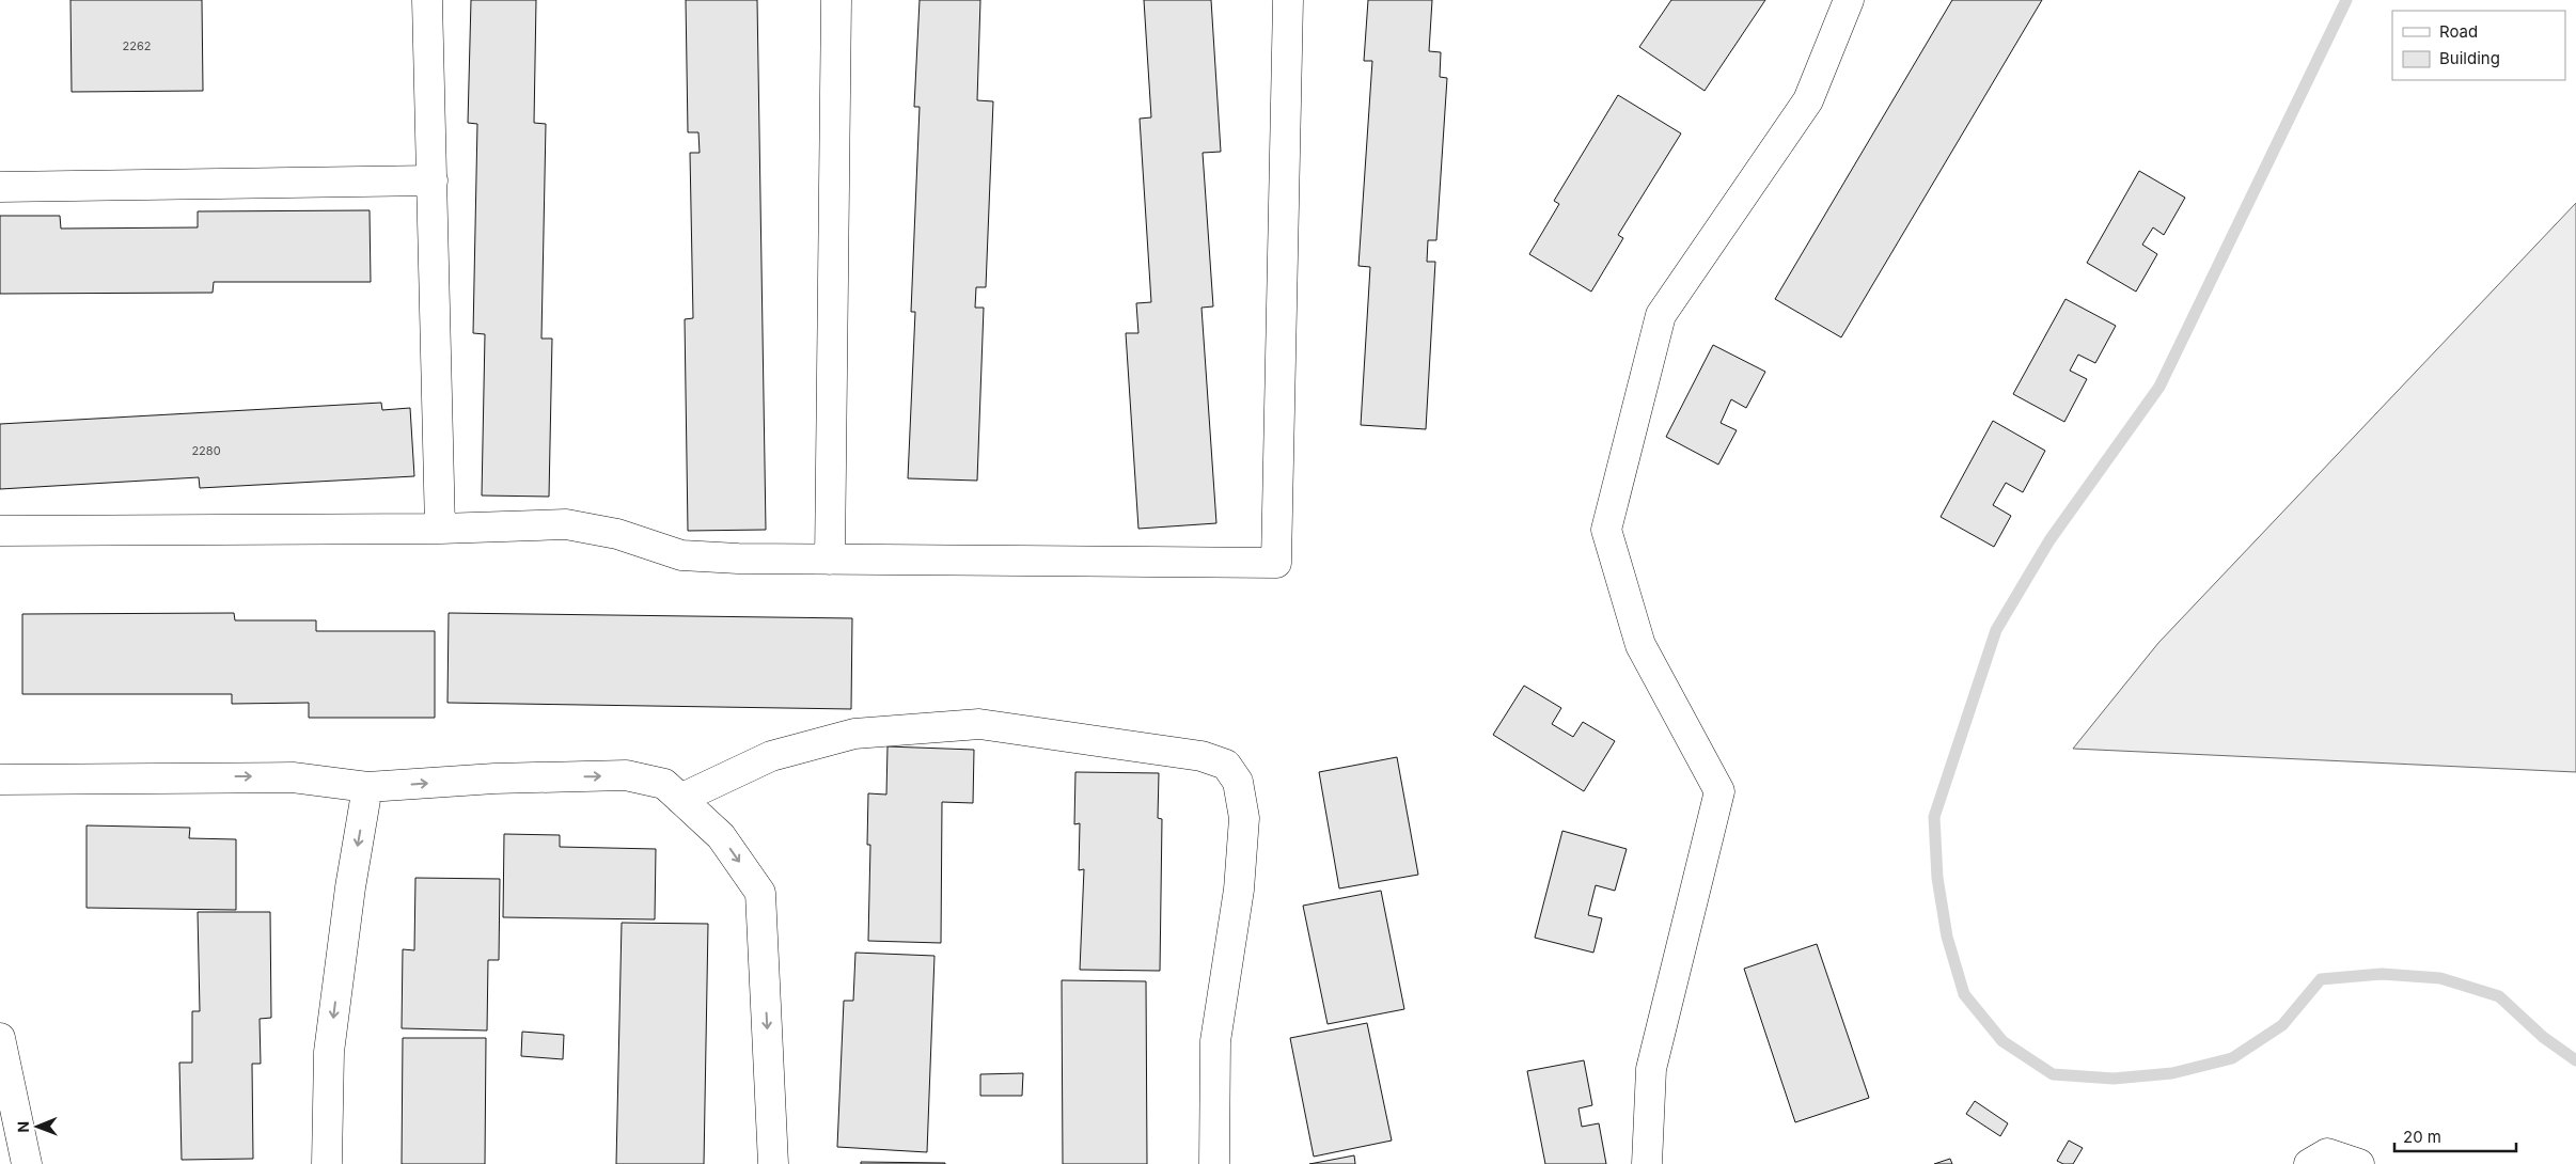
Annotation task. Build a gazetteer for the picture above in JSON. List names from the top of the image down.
{
  "house_numbers": ["2262", "2280"],
  "legend": ["Road", "Building"],
  "scale_bar": "20 m",
  "north": "left"
}
